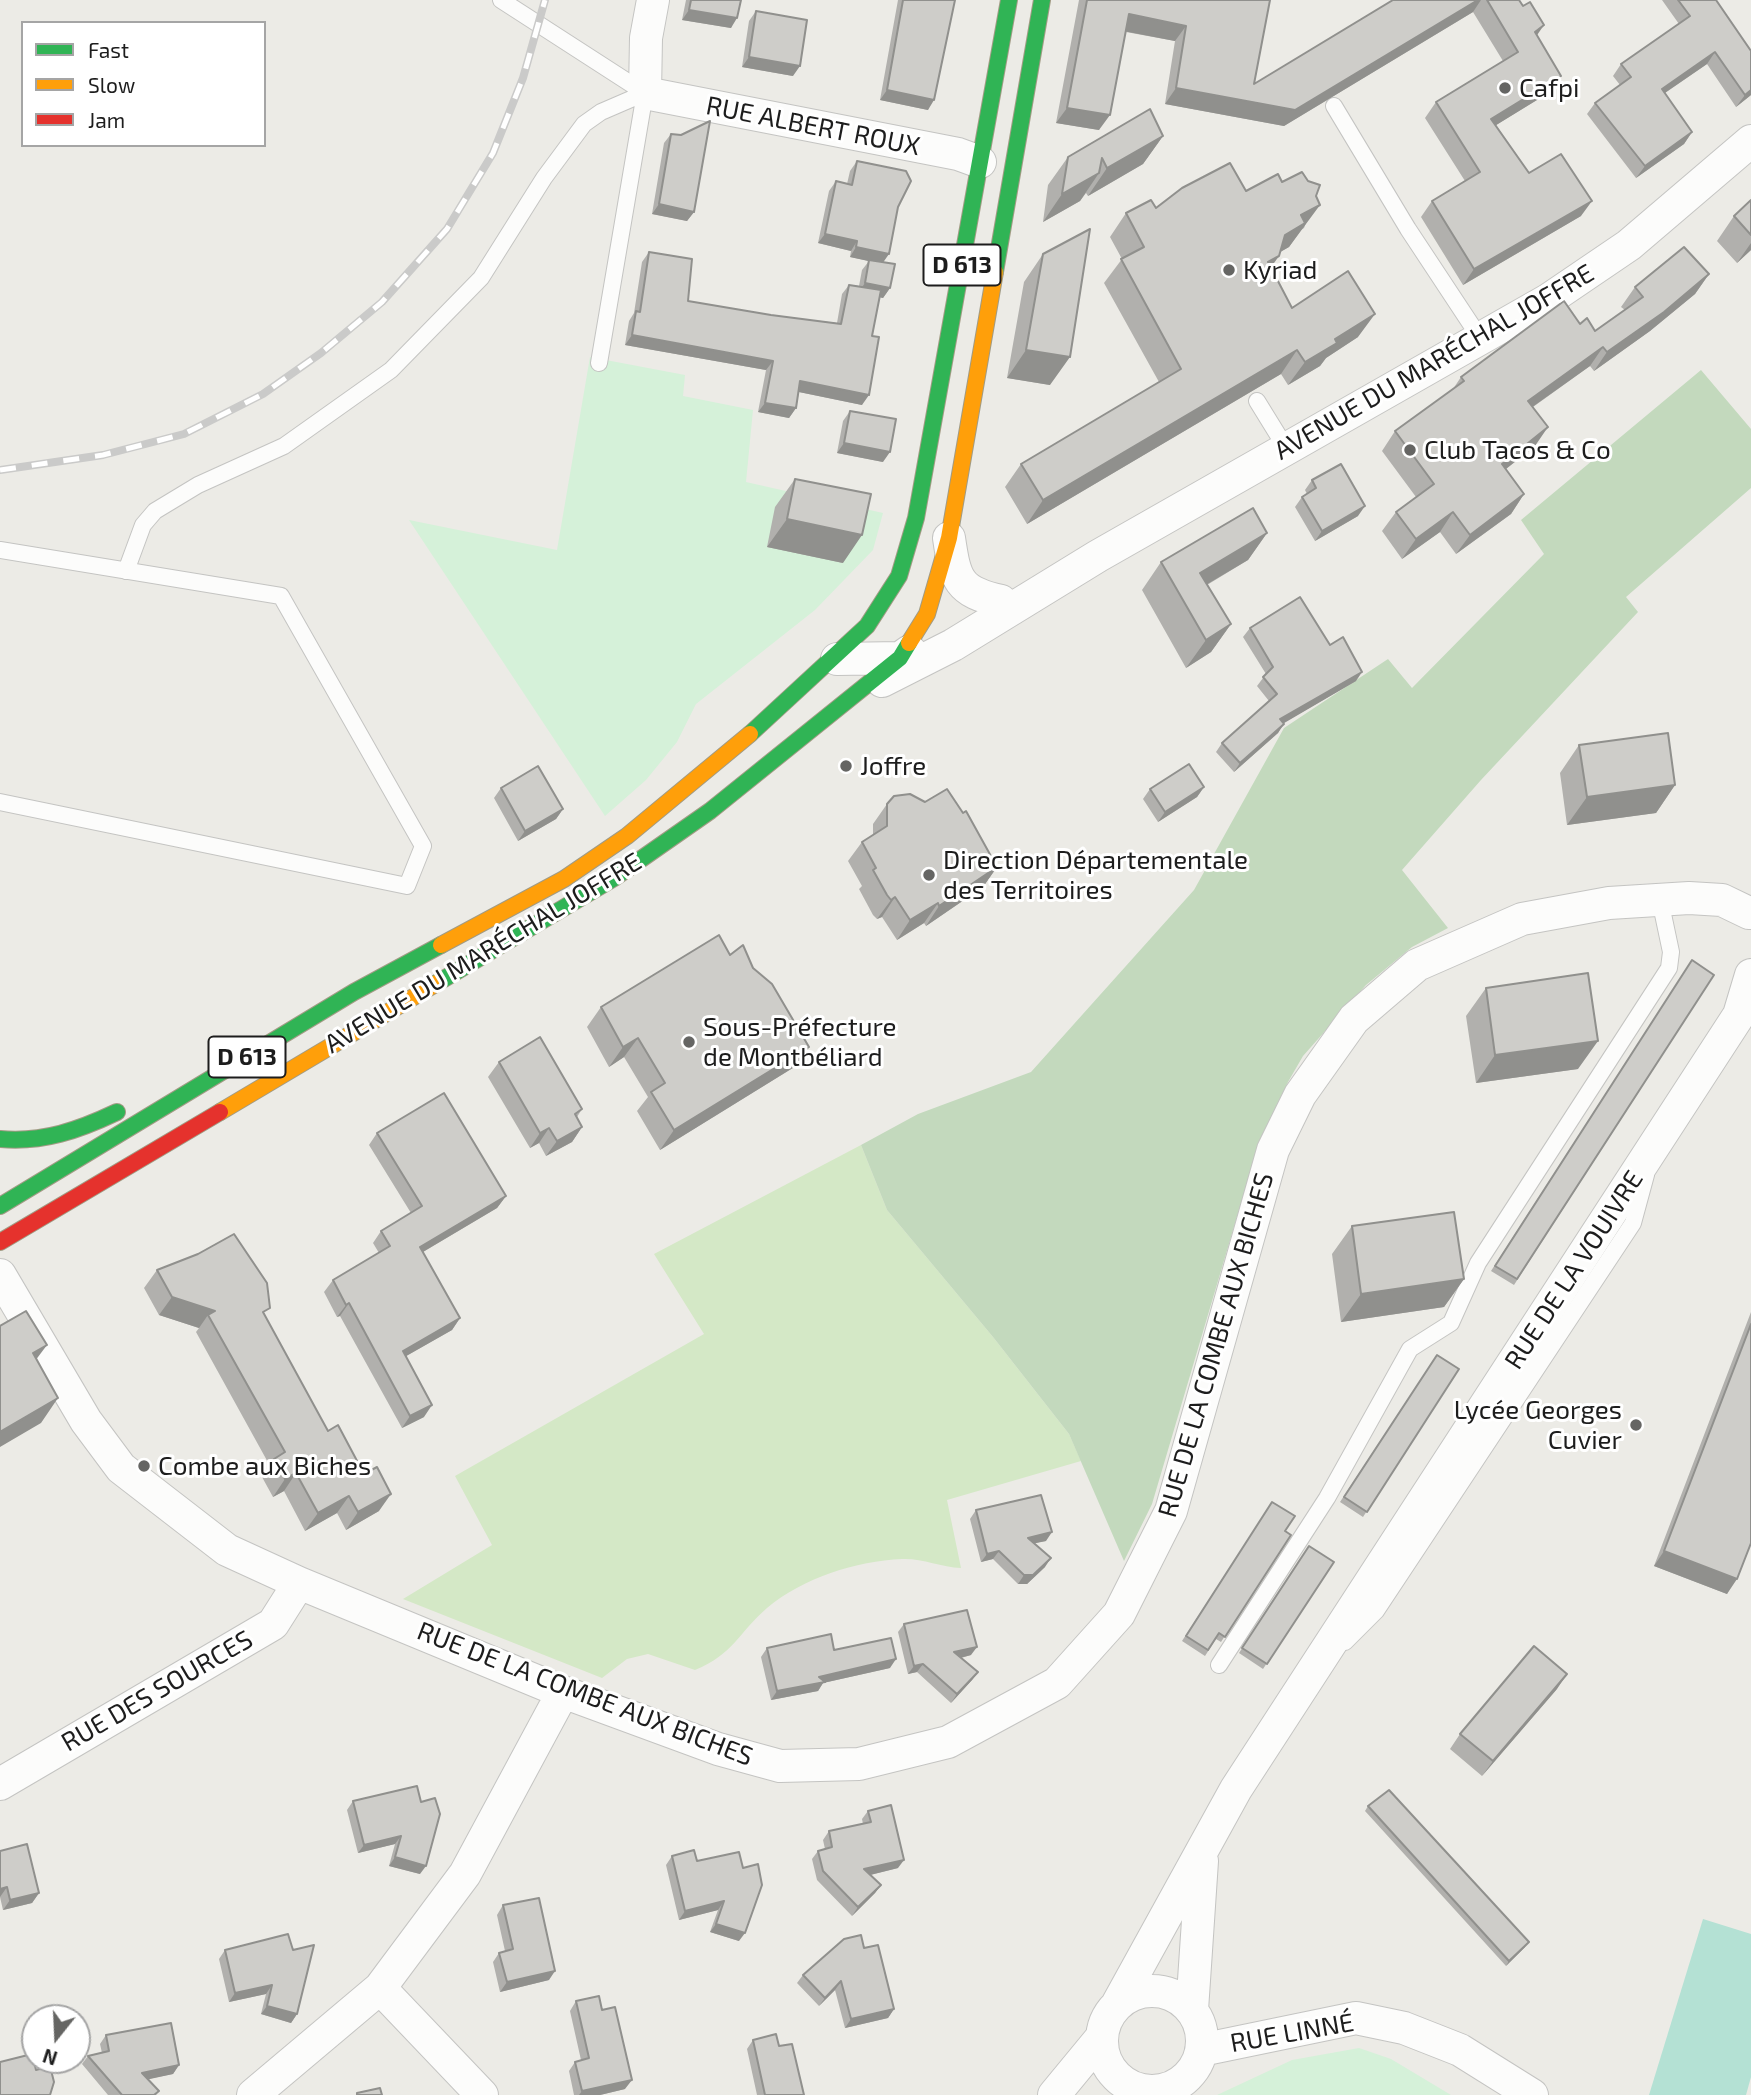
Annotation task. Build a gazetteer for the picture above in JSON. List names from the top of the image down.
{
  "streets": {
    "main road": ["D 613", "AVENUE DU MARÉCHAL JOFFRE"],
    "street": [
      "RUE ALBERT ROUX",
      "RUE DE LA VOUIVRE",
      "RUE DE LA COMBE AUX BICHES",
      "RUE DES SOURCES",
      "RUE LINNÉ"
    ]
  },
  "crossings": [
    ["RUE ALBERT ROUX", "D 613"],
    ["D 613", "AVENUE DU MARÉCHAL JOFFRE"],
    ["RUE DE LA VOUIVRE", "RUE LINNÉ"],
    ["RUE DE LA COMBE AUX BICHES", "RUE DES SOURCES"]
  ],
  "places": [
    "Cafpi",
    "Kyriad",
    "Club Tacos & Co",
    "Joffre",
    "Direction Départementale des Territoires",
    "Sous-Préfecture de Montbéliard",
    "Lycée Georges Cuvier",
    "Combe aux Biches"
  ],
  "legend": ["Fast", "Slow", "Jam"],
  "north": "bottom"
}
